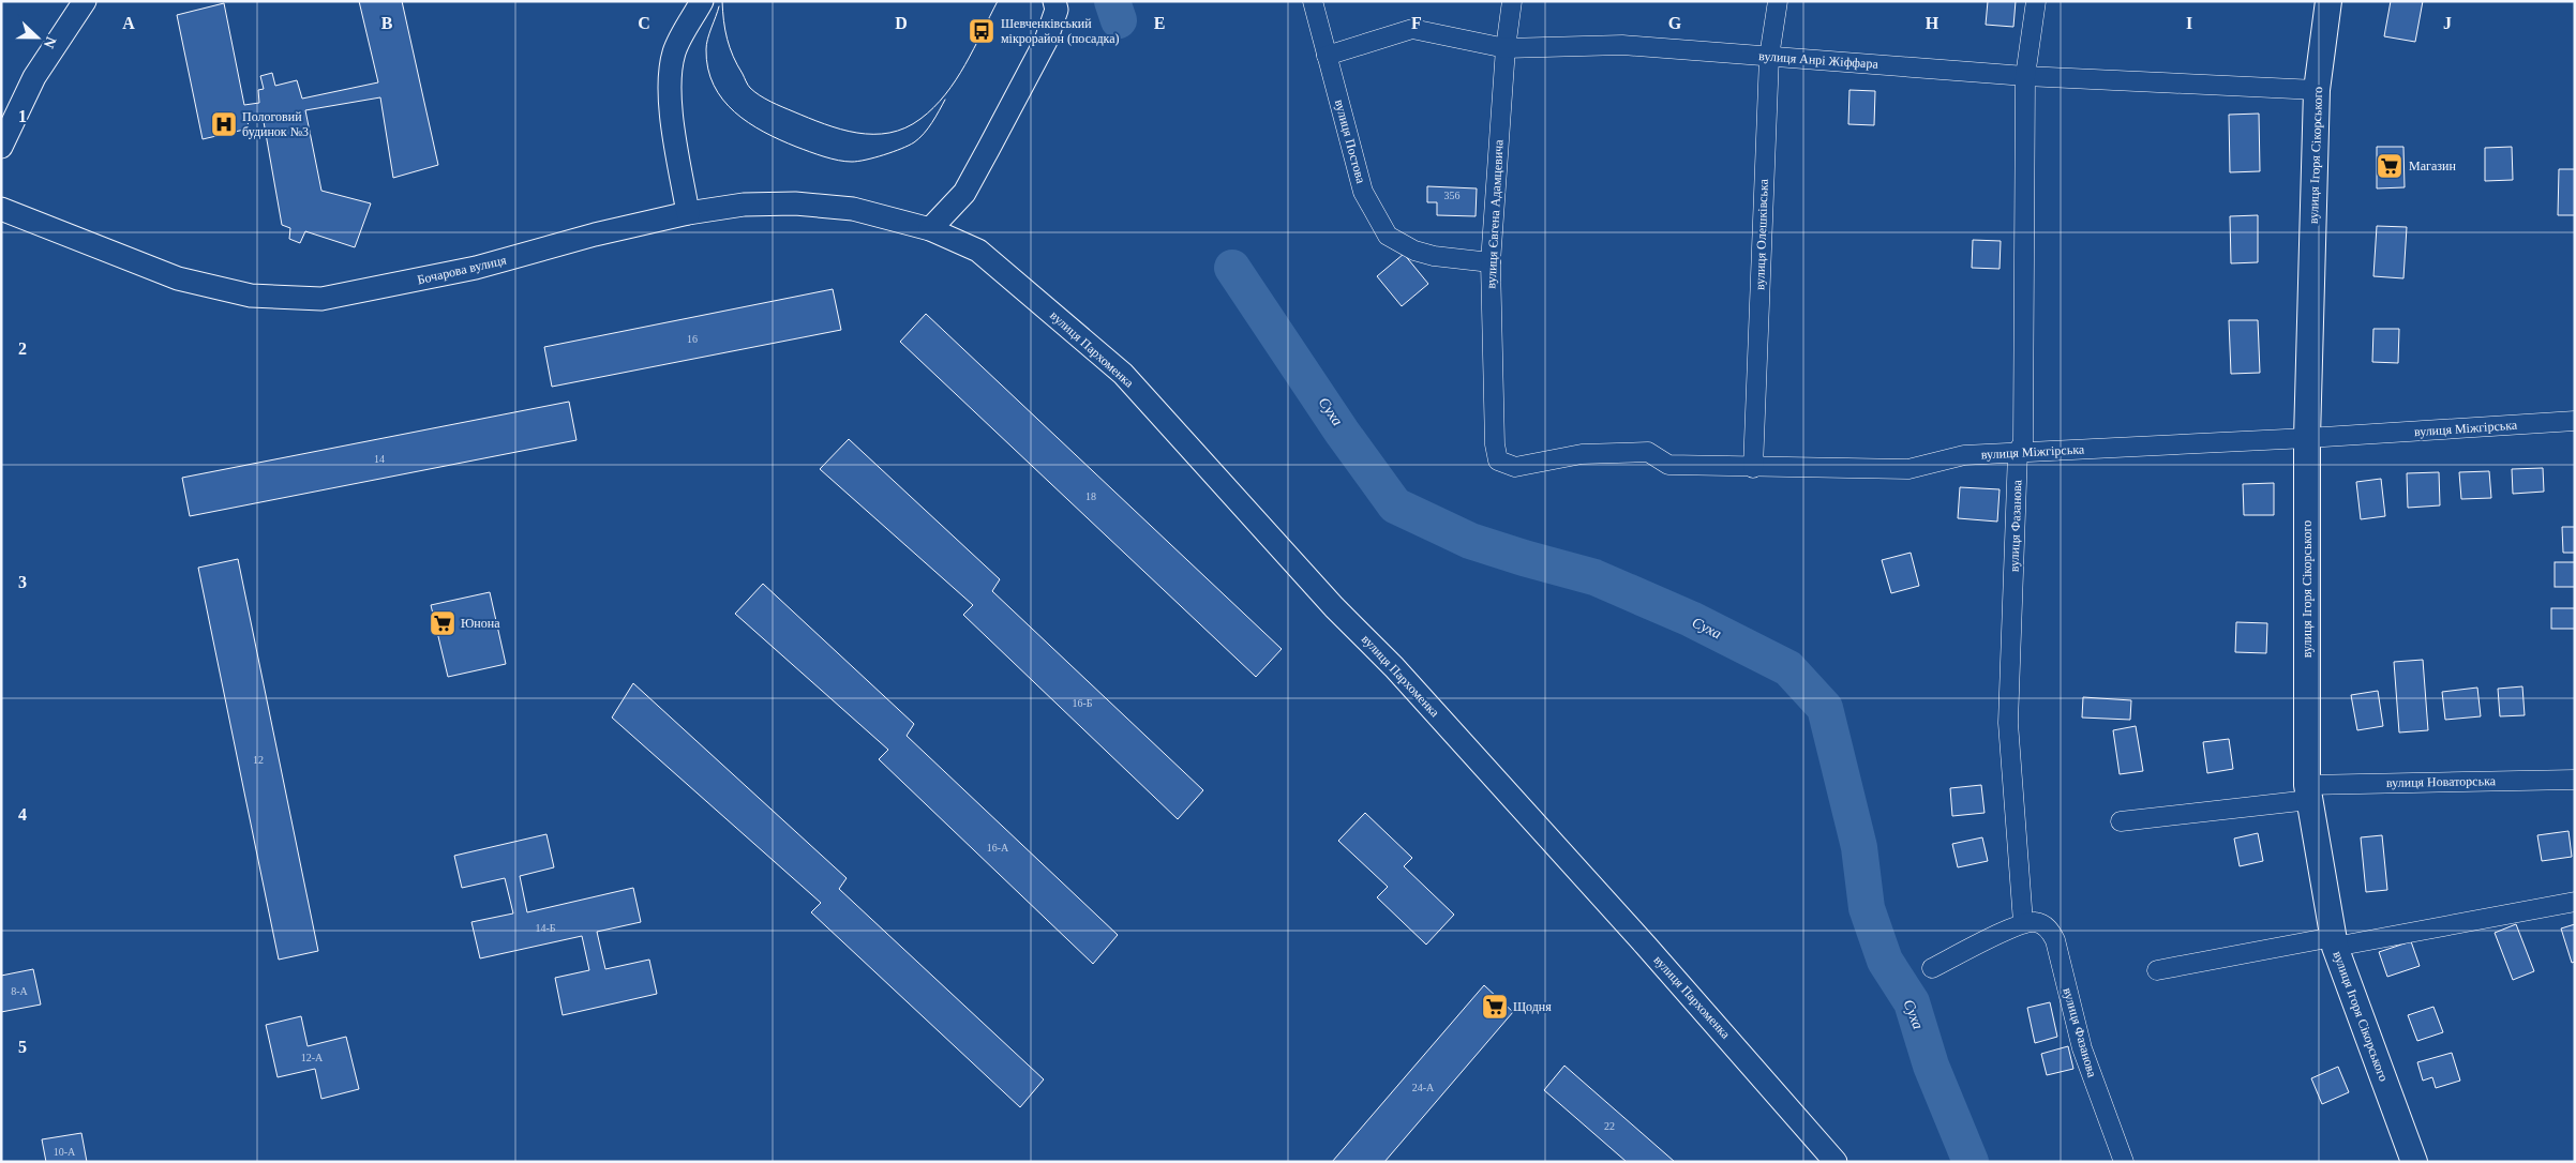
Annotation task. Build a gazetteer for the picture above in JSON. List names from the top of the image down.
{
  "streets": {
    "main road": ["вулиця Ігоря Сікорського"],
    "street": [
      "вулиця Анрі Жіффара",
      "вулиця Постова",
      "вулиця Євгена Адамцевича",
      "вулиця Олешківська",
      "Бочарова вулиця",
      "вулиця Пархоменка",
      "вулиця Міжгірська",
      "вулиця Фазанова",
      "вулиця Новаторська"
    ]
  },
  "crossings": [
    ["вулиця Анрі Жіффара", "вулиця Постова"],
    ["вулиця Анрі Жіффара", "вулиця Ігоря Сікорського"],
    ["вулиця Анрі Жіффара", "вулиця Євгена Адамцевича"],
    ["вулиця Анрі Жіффара", "вулиця Олешківська"],
    ["вулиця Анрі Жіффара", "вулиця Фазанова"],
    ["вулиця Постова", "вулиця Євгена Адамцевича"],
    ["вулиця Ігоря Сікорського", "вулиця Міжгірська"],
    ["вулиця Ігоря Сікорського", "вулиця Новаторська"],
    ["вулиця Євгена Адамцевича", "вулиця Міжгірська"],
    ["вулиця Олешківська", "вулиця Міжгірська"],
    ["Бочарова вулиця", "вулиця Пархоменка"],
    ["вулиця Міжгірська", "вулиця Фазанова"]
  ],
  "water": ["Суха"],
  "places": {
    "bus stop": ["Шевченківський мікрорайон (посадка)"],
    "hospital": ["Пологовий будинок №3"],
    "supermarket": ["Магазин", "Юнона", "Щодня"]
  },
  "house_numbers": [
    "356",
    "16",
    "14",
    "18",
    "16-Б",
    "12",
    "16-А",
    "14-Б",
    "8-А",
    "12-А",
    "24-А",
    "22",
    "10-А"
  ],
  "north": "right",
  "grid": {
    "columns": [
      "A",
      "B",
      "C",
      "D",
      "E",
      "F",
      "G",
      "H",
      "I",
      "J"
    ],
    "rows": [
      "1",
      "2",
      "3",
      "4",
      "5"
    ]
  }
}
